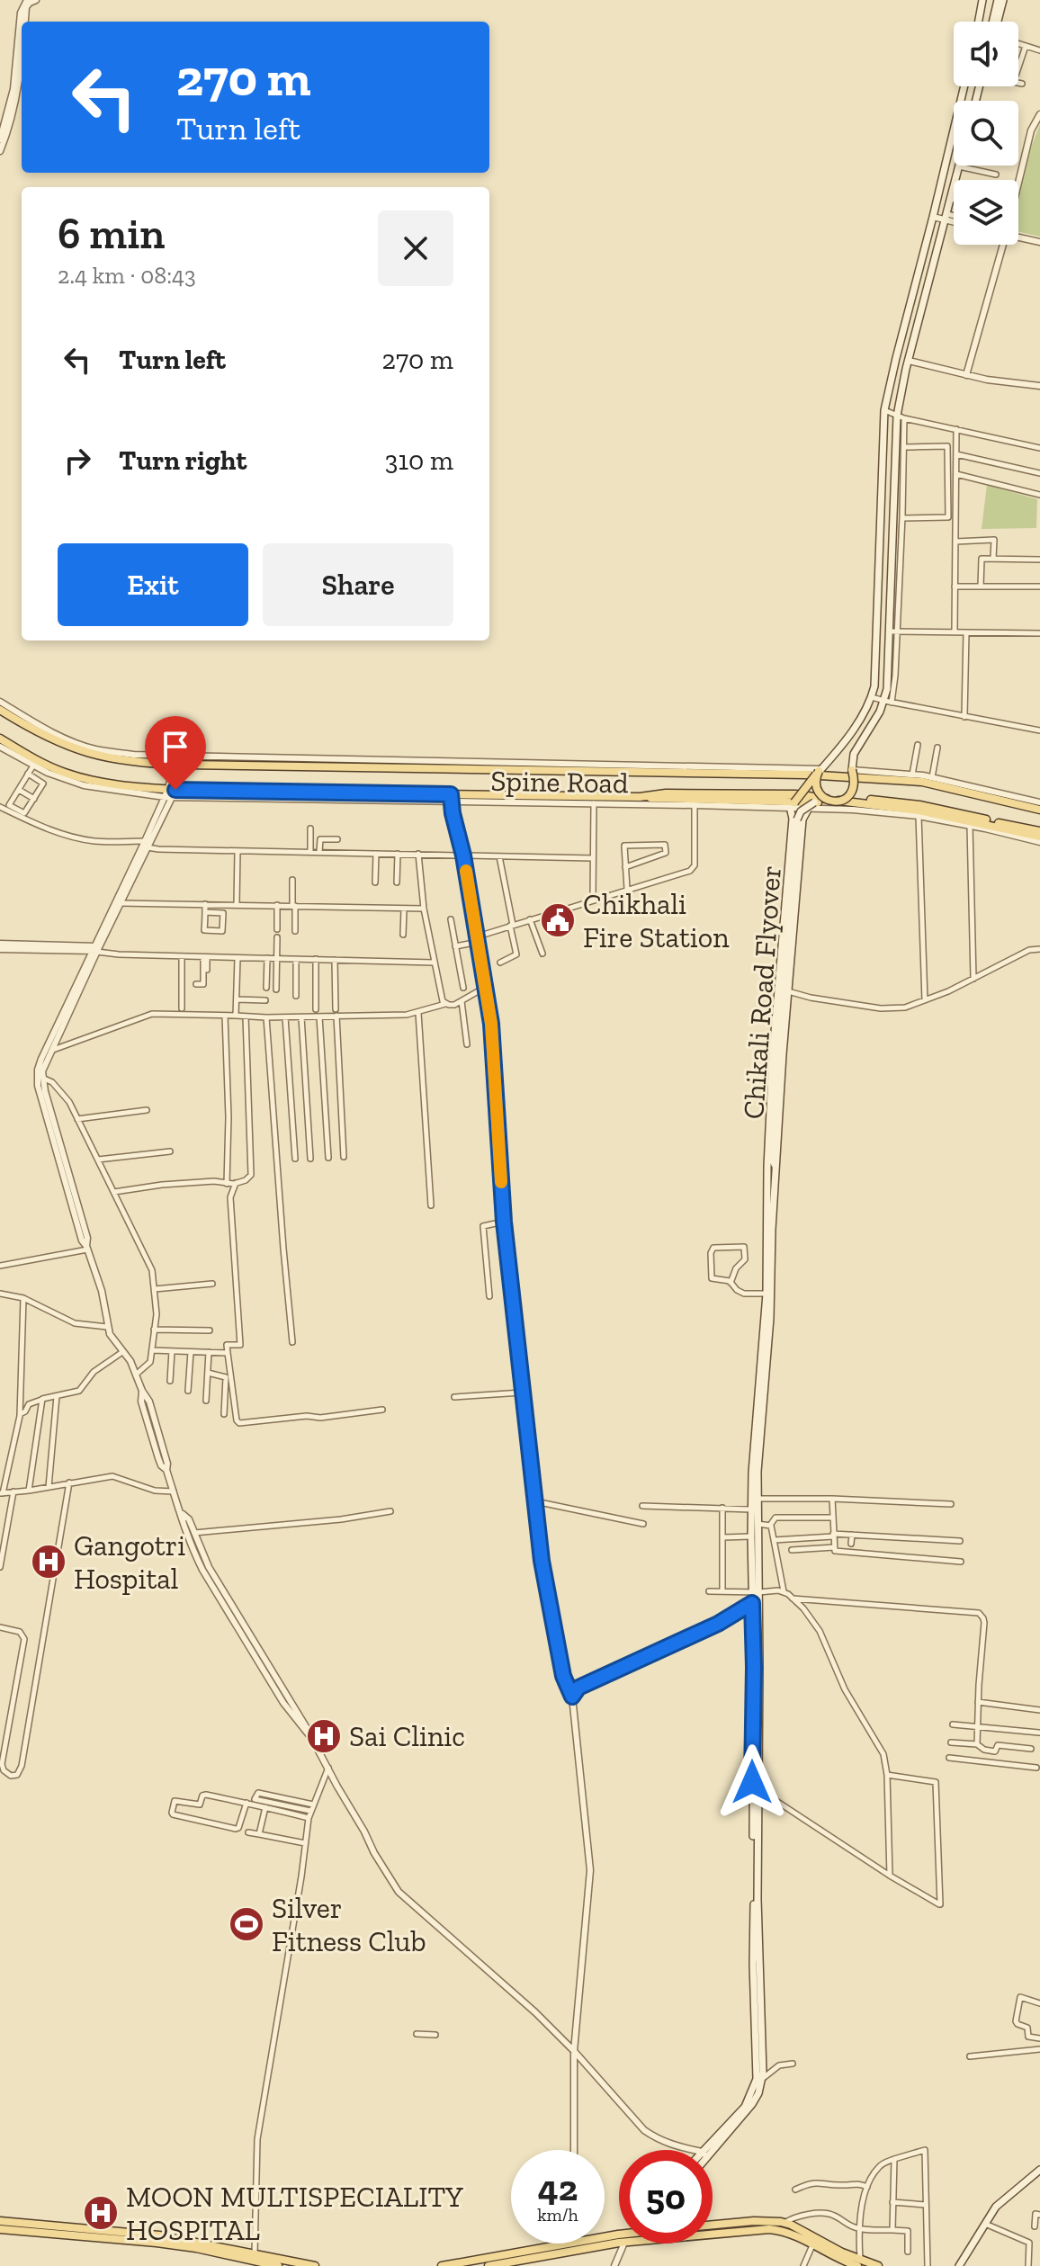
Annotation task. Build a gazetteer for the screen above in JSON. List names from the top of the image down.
{
  "streets": {
    "main road": ["Spine Road", "Chikali Road Flyover"]
  },
  "crossings": [
    ["Spine Road", "Chikali Road Flyover"]
  ],
  "places": {
    "public building": ["Chikhali Fire Station"],
    "hospital": ["Gangotri Hospital", "Sai Clinic", "MOON MULTISPECIALITY HOSPITAL"],
    "sports": ["Silver Fitness Club"]
  },
  "page": {
    "turn": ["270 m", "Turn left"],
    "heading": ["6 min", "2.4 km · 08:43"],
    "list": [
      {
        "name": "Turn left",
        "value": "270 m"
      },
      {
        "name": "Turn right",
        "value": "310 m"
      }
    ],
    "buttons": ["Exit", "Share"],
    "speed": "42 km/h",
    "limit": "50"
  }
}
